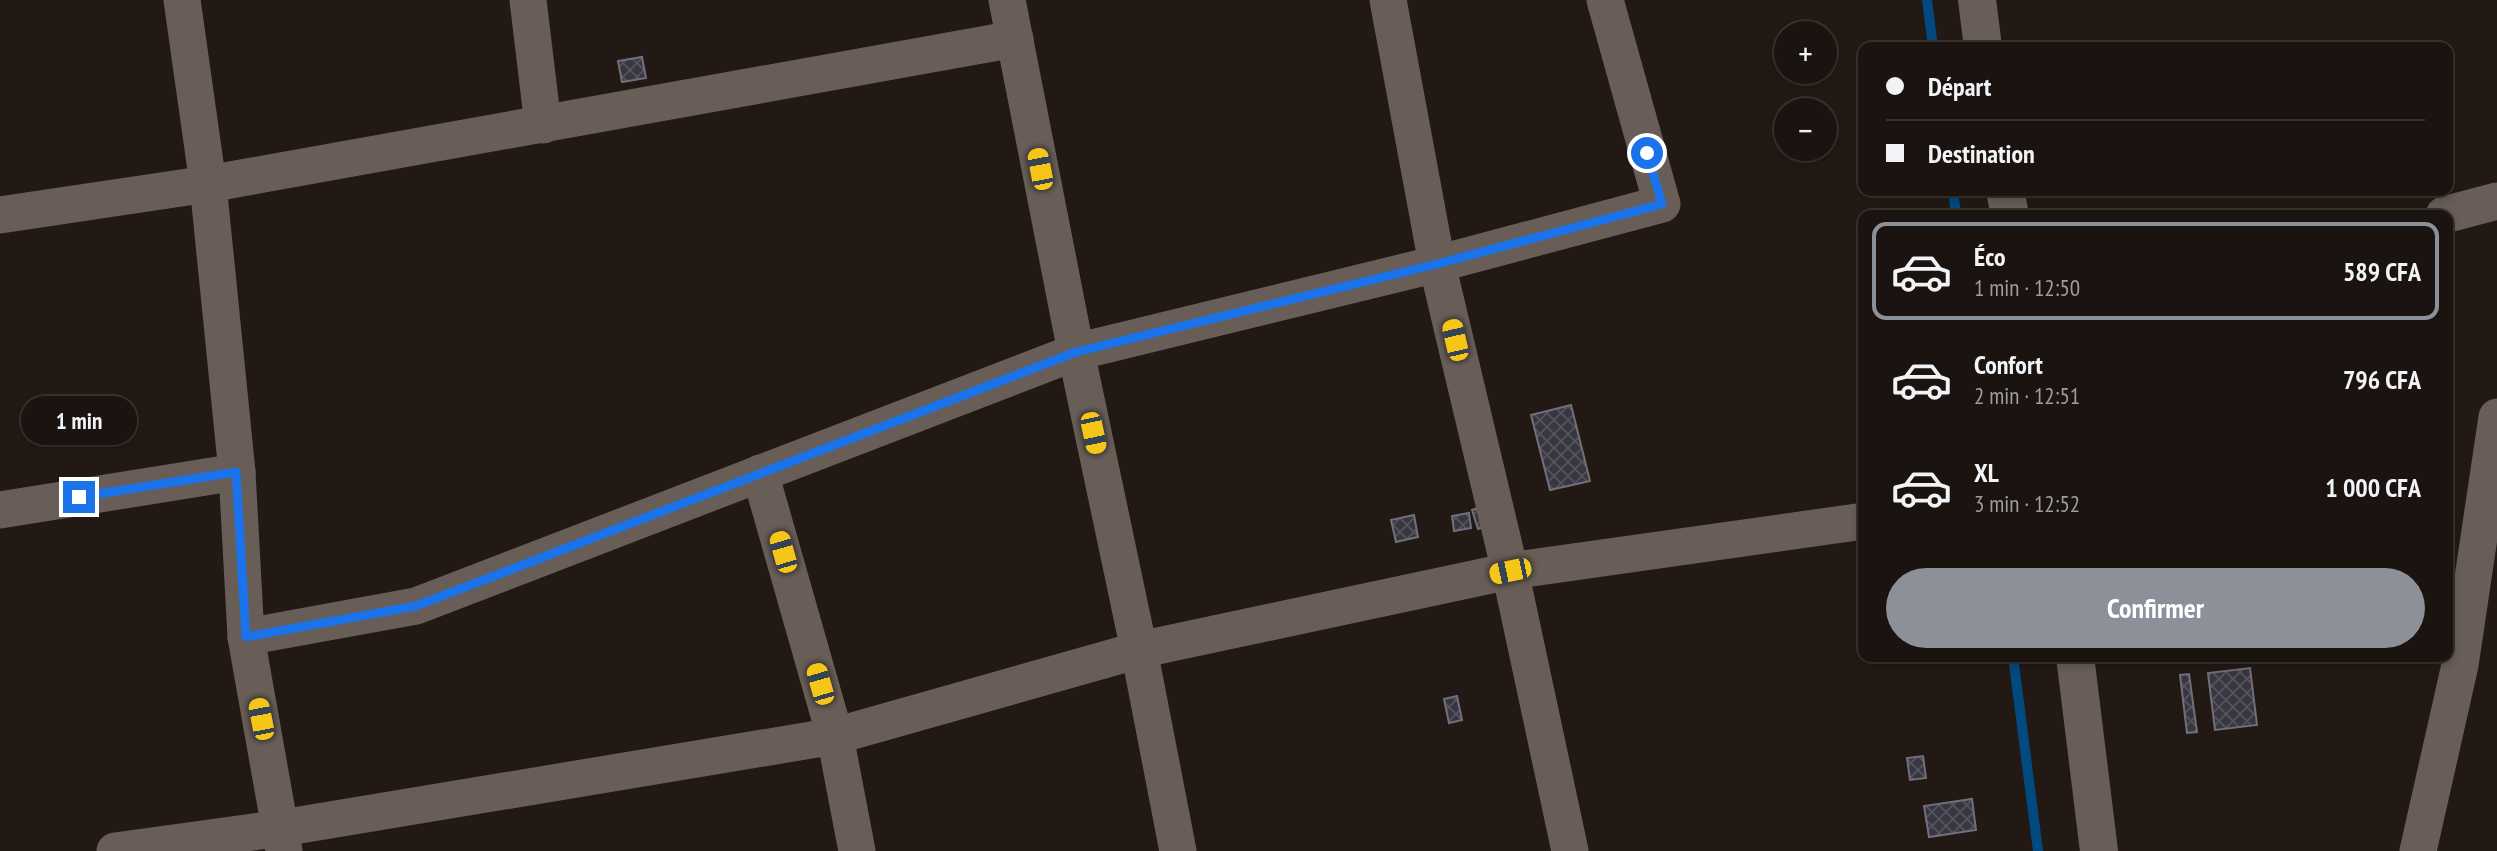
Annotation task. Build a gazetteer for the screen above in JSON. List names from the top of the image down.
{
  "page": {
    "map_buttons": ["+", "−"],
    "banner": ["Départ", "Destination"],
    "list": [
      {
        "name": "Éco",
        "note": "1 min · 12:50",
        "value": "589 CFA"
      },
      {
        "name": "Confort",
        "note": "2 min · 12:51",
        "value": "796 CFA"
      },
      {
        "name": "XL",
        "note": "3 min · 12:52",
        "value": "1 000 CFA"
      }
    ],
    "bubble": "1 min",
    "buttons": "Confirmer"
  }
}
